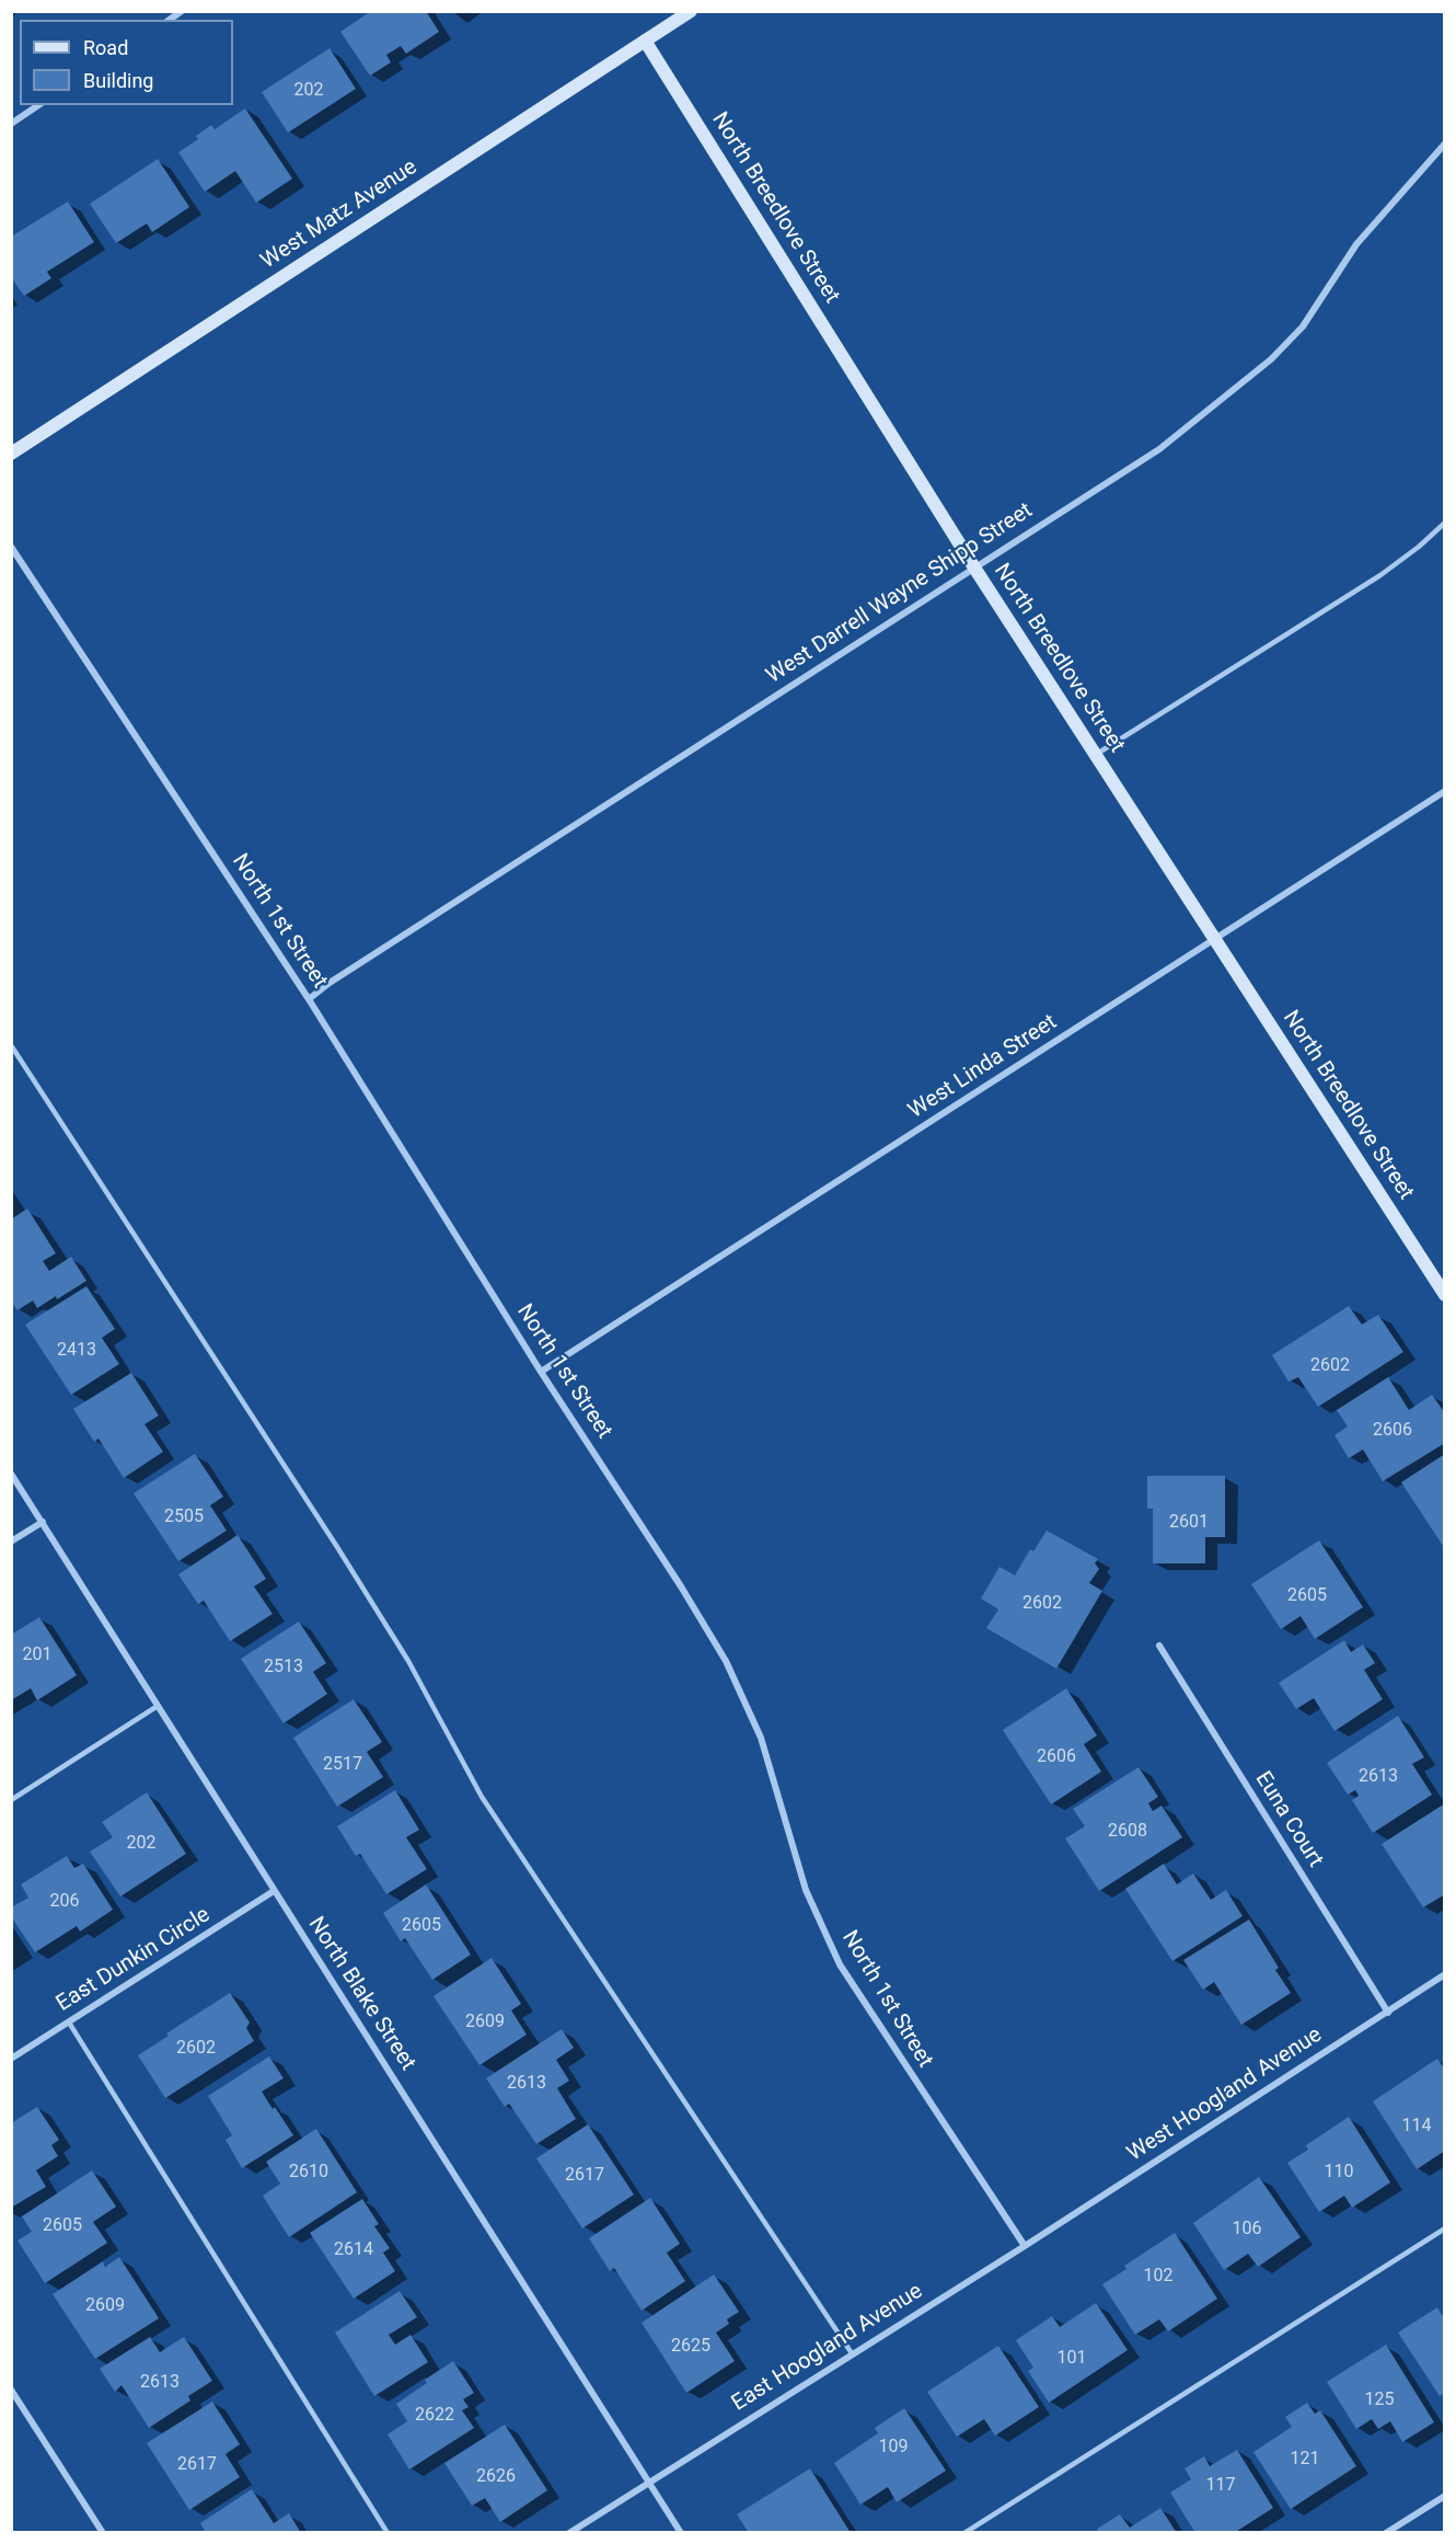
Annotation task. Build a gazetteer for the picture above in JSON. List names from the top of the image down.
{
  "streets": {
    "street": [
      "North Breedlove Street",
      "West Matz Avenue",
      "West Darrell Wayne Shipp Street",
      "North 1st Street",
      "West Linda Street",
      "Euna Court",
      "East Dunkin Circle",
      "North Blake Street",
      "West Hoogland Avenue",
      "East Hoogland Avenue"
    ]
  },
  "crossings": [
    ["North Breedlove Street", "West Matz Avenue"],
    ["North Breedlove Street", "West Darrell Wayne Shipp Street"],
    ["North Breedlove Street", "West Linda Street"],
    ["West Darrell Wayne Shipp Street", "North 1st Street"],
    ["North 1st Street", "West Linda Street"],
    ["North 1st Street", "West Hoogland Avenue"],
    ["North 1st Street", "East Hoogland Avenue"],
    ["Euna Court", "West Hoogland Avenue"],
    ["East Dunkin Circle", "North Blake Street"],
    ["North Blake Street", "East Hoogland Avenue"],
    ["West Hoogland Avenue", "East Hoogland Avenue"]
  ],
  "house_numbers": [
    "202",
    "2413",
    "2602",
    "2606",
    "2505",
    "2601",
    "2605",
    "2602",
    "201",
    "2513",
    "2606",
    "2517",
    "2613",
    "2608",
    "202",
    "206",
    "2605",
    "2609",
    "2602",
    "2613",
    "114",
    "2610",
    "110",
    "2617",
    "2605",
    "106",
    "2614",
    "102",
    "2609",
    "2625",
    "101",
    "2613",
    "125",
    "2622",
    "109",
    "121",
    "2617",
    "2626",
    "117"
  ],
  "legend": ["Road", "Building"]
}
